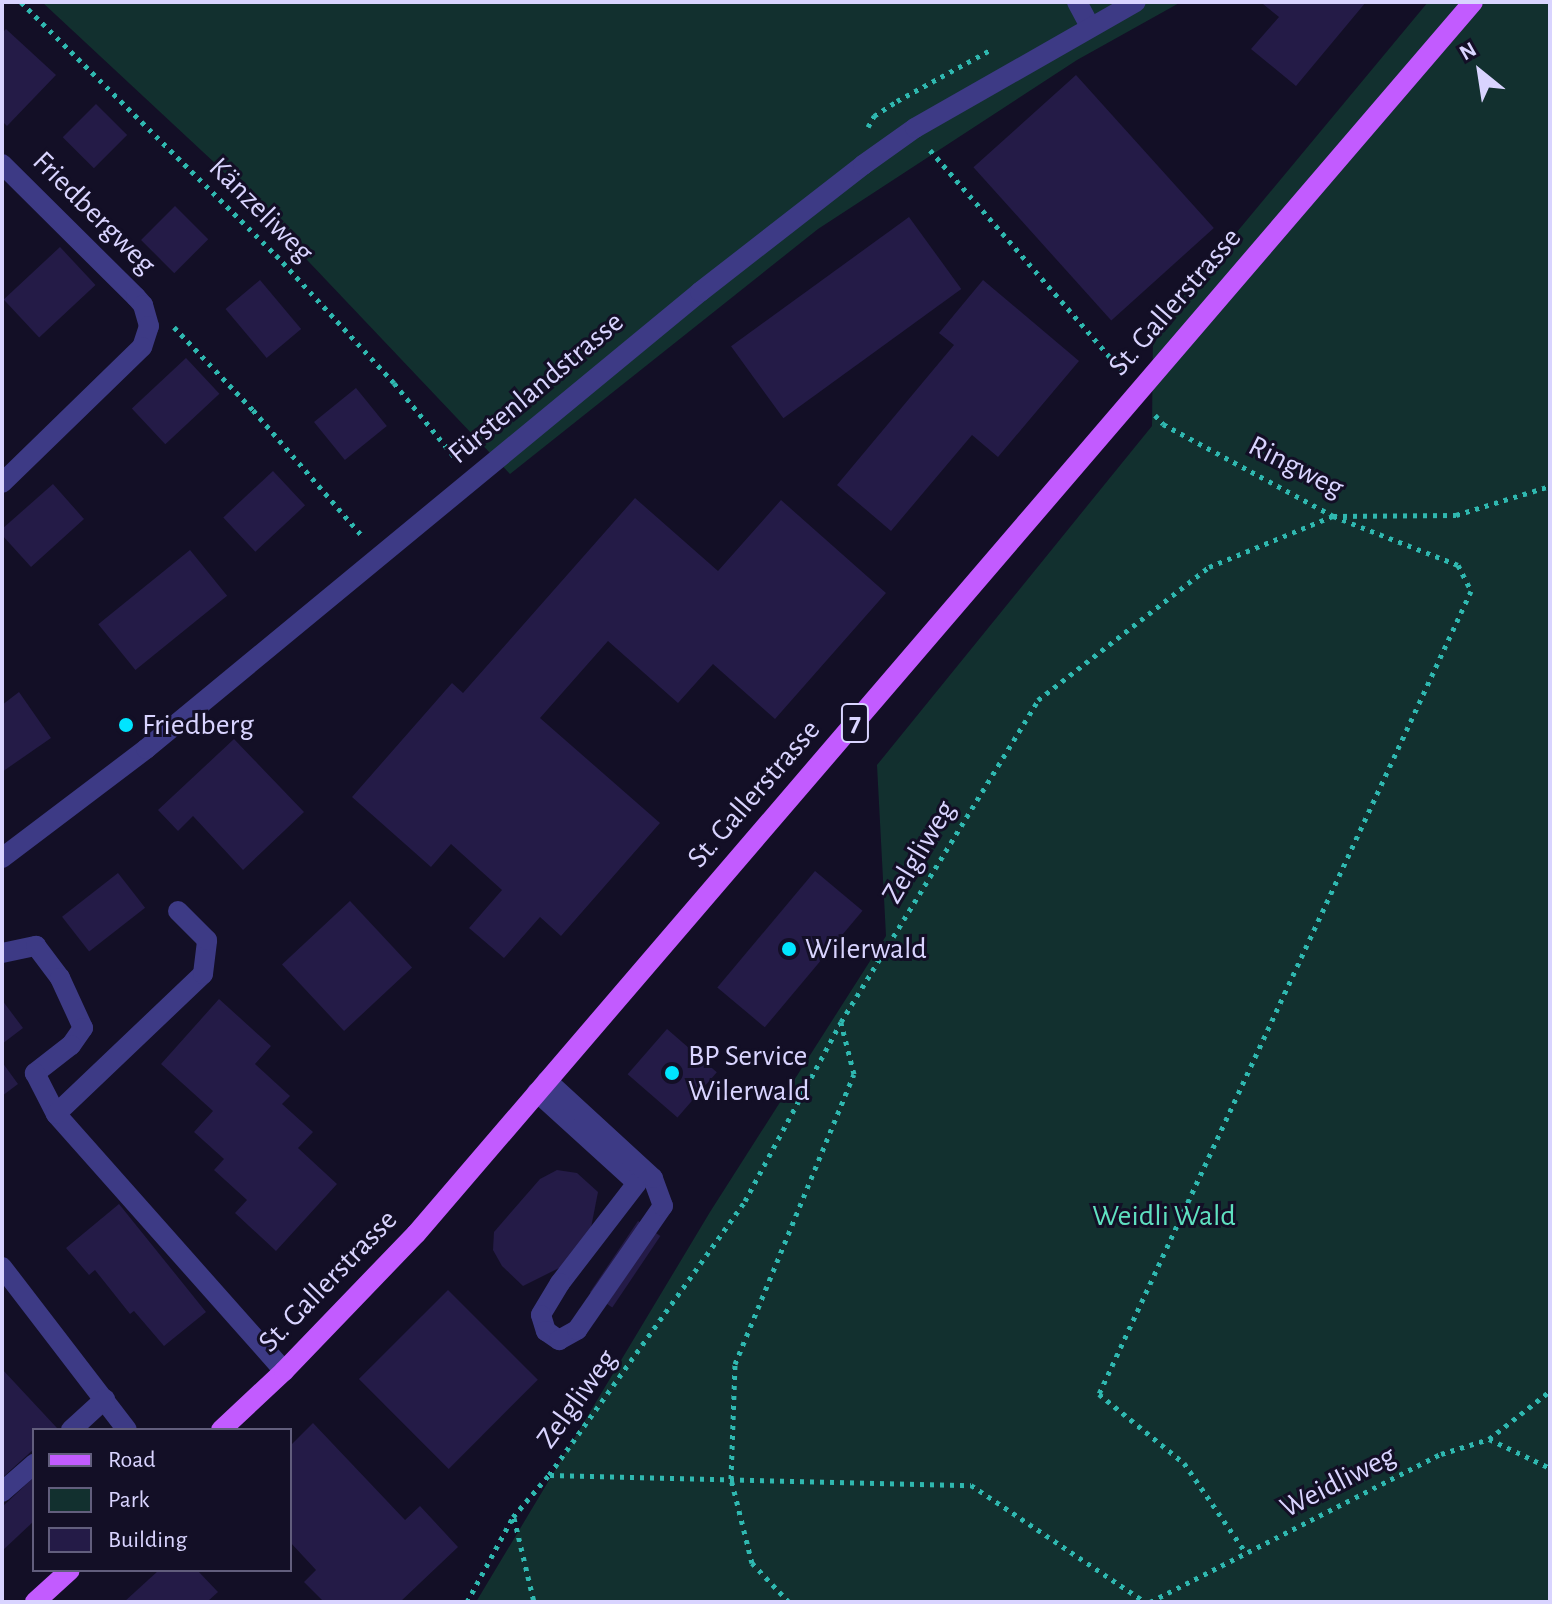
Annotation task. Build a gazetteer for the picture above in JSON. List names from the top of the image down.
{
  "streets": {
    "main road": ["St. Gallerstrasse", "7"],
    "street": ["Friedbergweg", "Fürstenlandstrasse"],
    "path": [
      "Känzeliweg",
      "Ringweg",
      "Zelgliweg",
      "Weidliweg"
    ]
  },
  "crossings": [
    ["St. Gallerstrasse", "Ringweg"],
    ["Ringweg", "Zelgliweg"]
  ],
  "parks": ["Weidli Wald"],
  "places": ["Friedberg", "Wilerwald", "BP Service Wilerwald"],
  "legend": ["Road", "Park", "Building"],
  "north": "top left"
}
